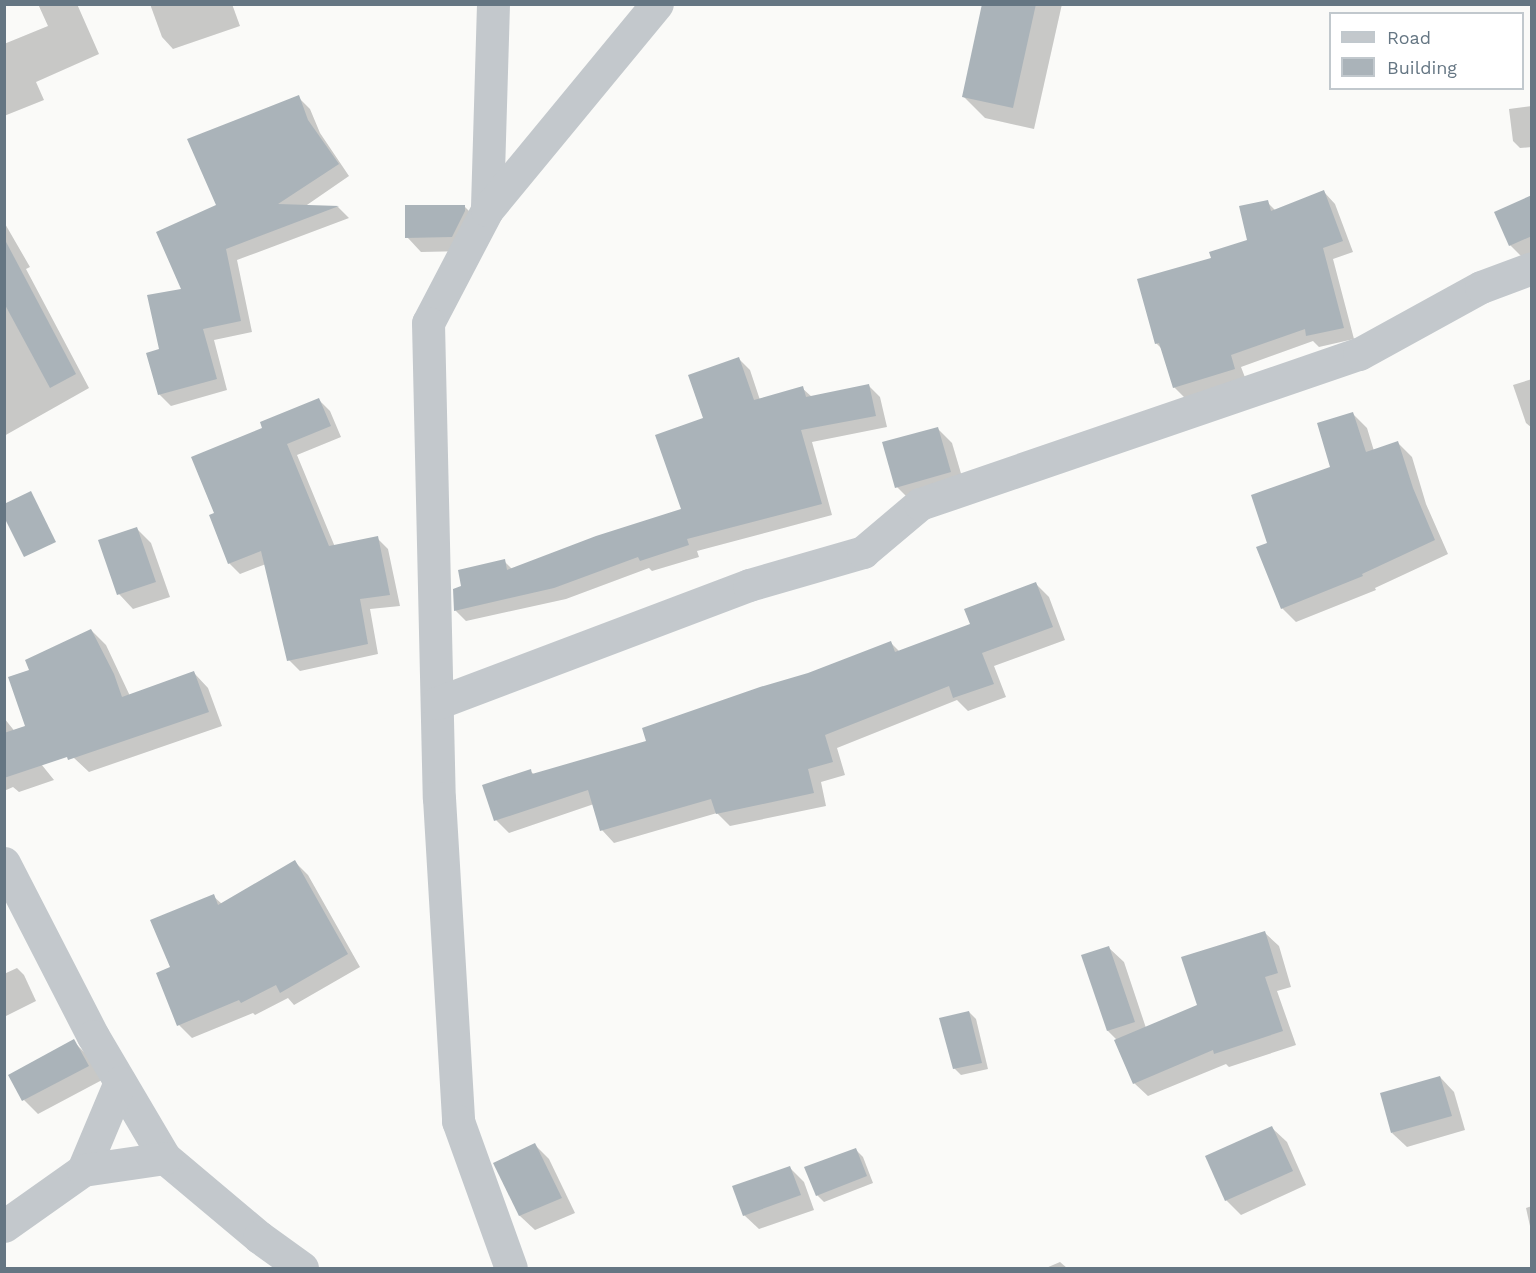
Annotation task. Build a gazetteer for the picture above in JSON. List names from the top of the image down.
{
  "legend": ["Road", "Building"]
}
